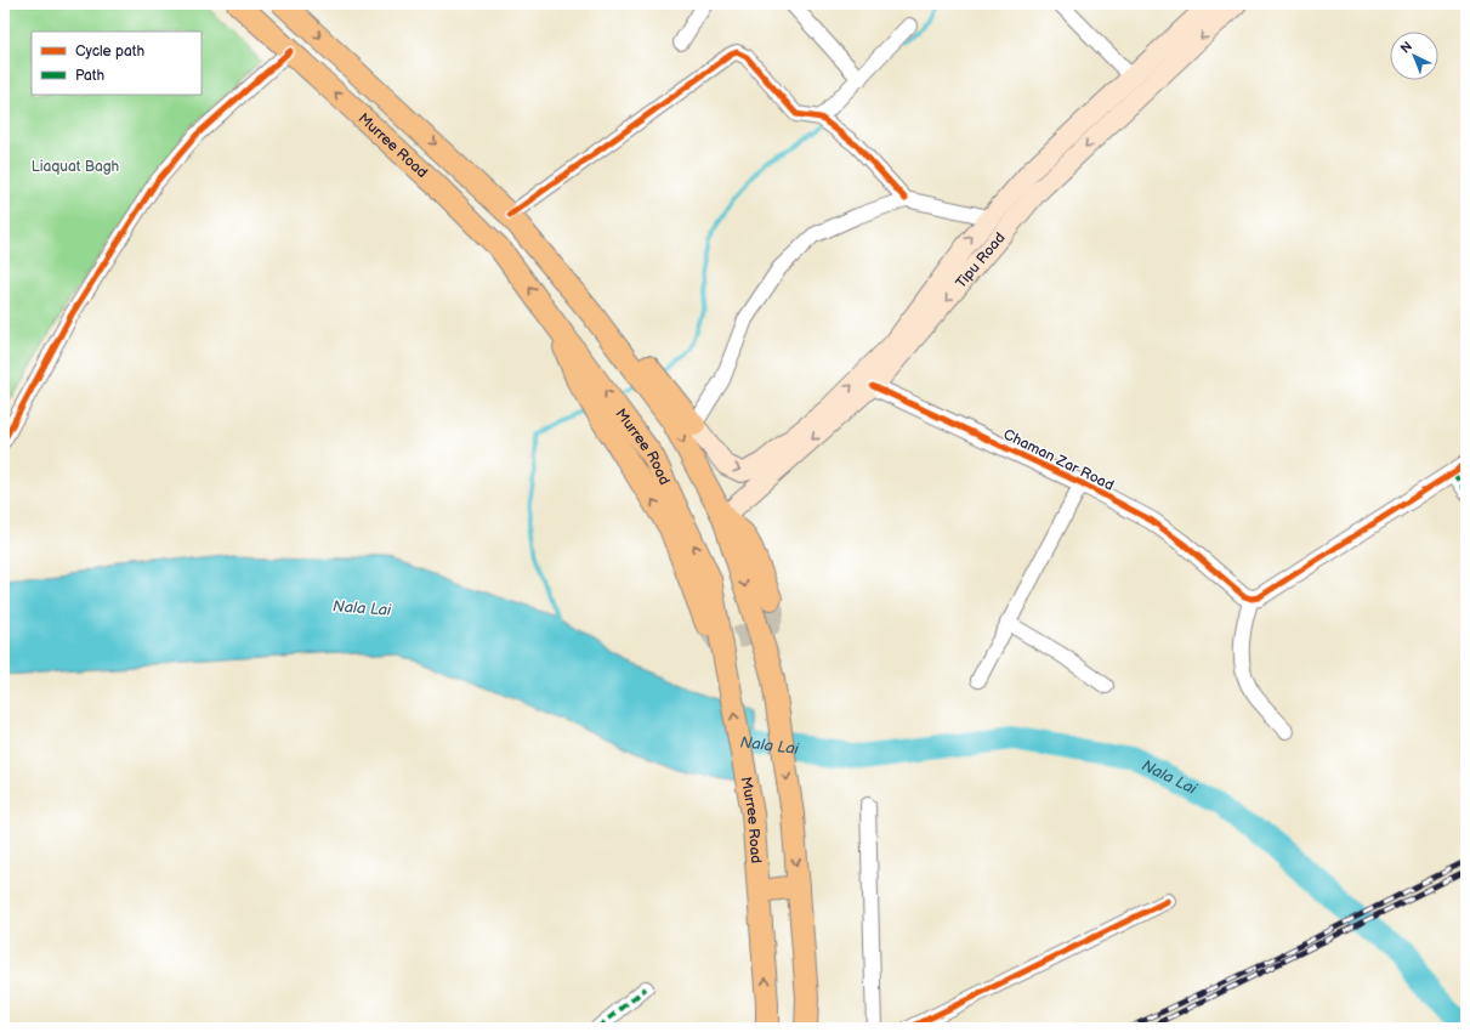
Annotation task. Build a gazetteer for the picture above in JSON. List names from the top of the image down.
{
  "streets": {
    "main road": ["Murree Road", "Tipu Road"],
    "street": ["Chaman Zar Road"]
  },
  "crossings": [
    ["Murree Road", "Tipu Road"],
    ["Tipu Road", "Chaman Zar Road"]
  ],
  "water": ["Nala Lai"],
  "parks": ["Liaquat Bagh"],
  "legend": ["Cycle path", "Path"],
  "north": "top left"
}
